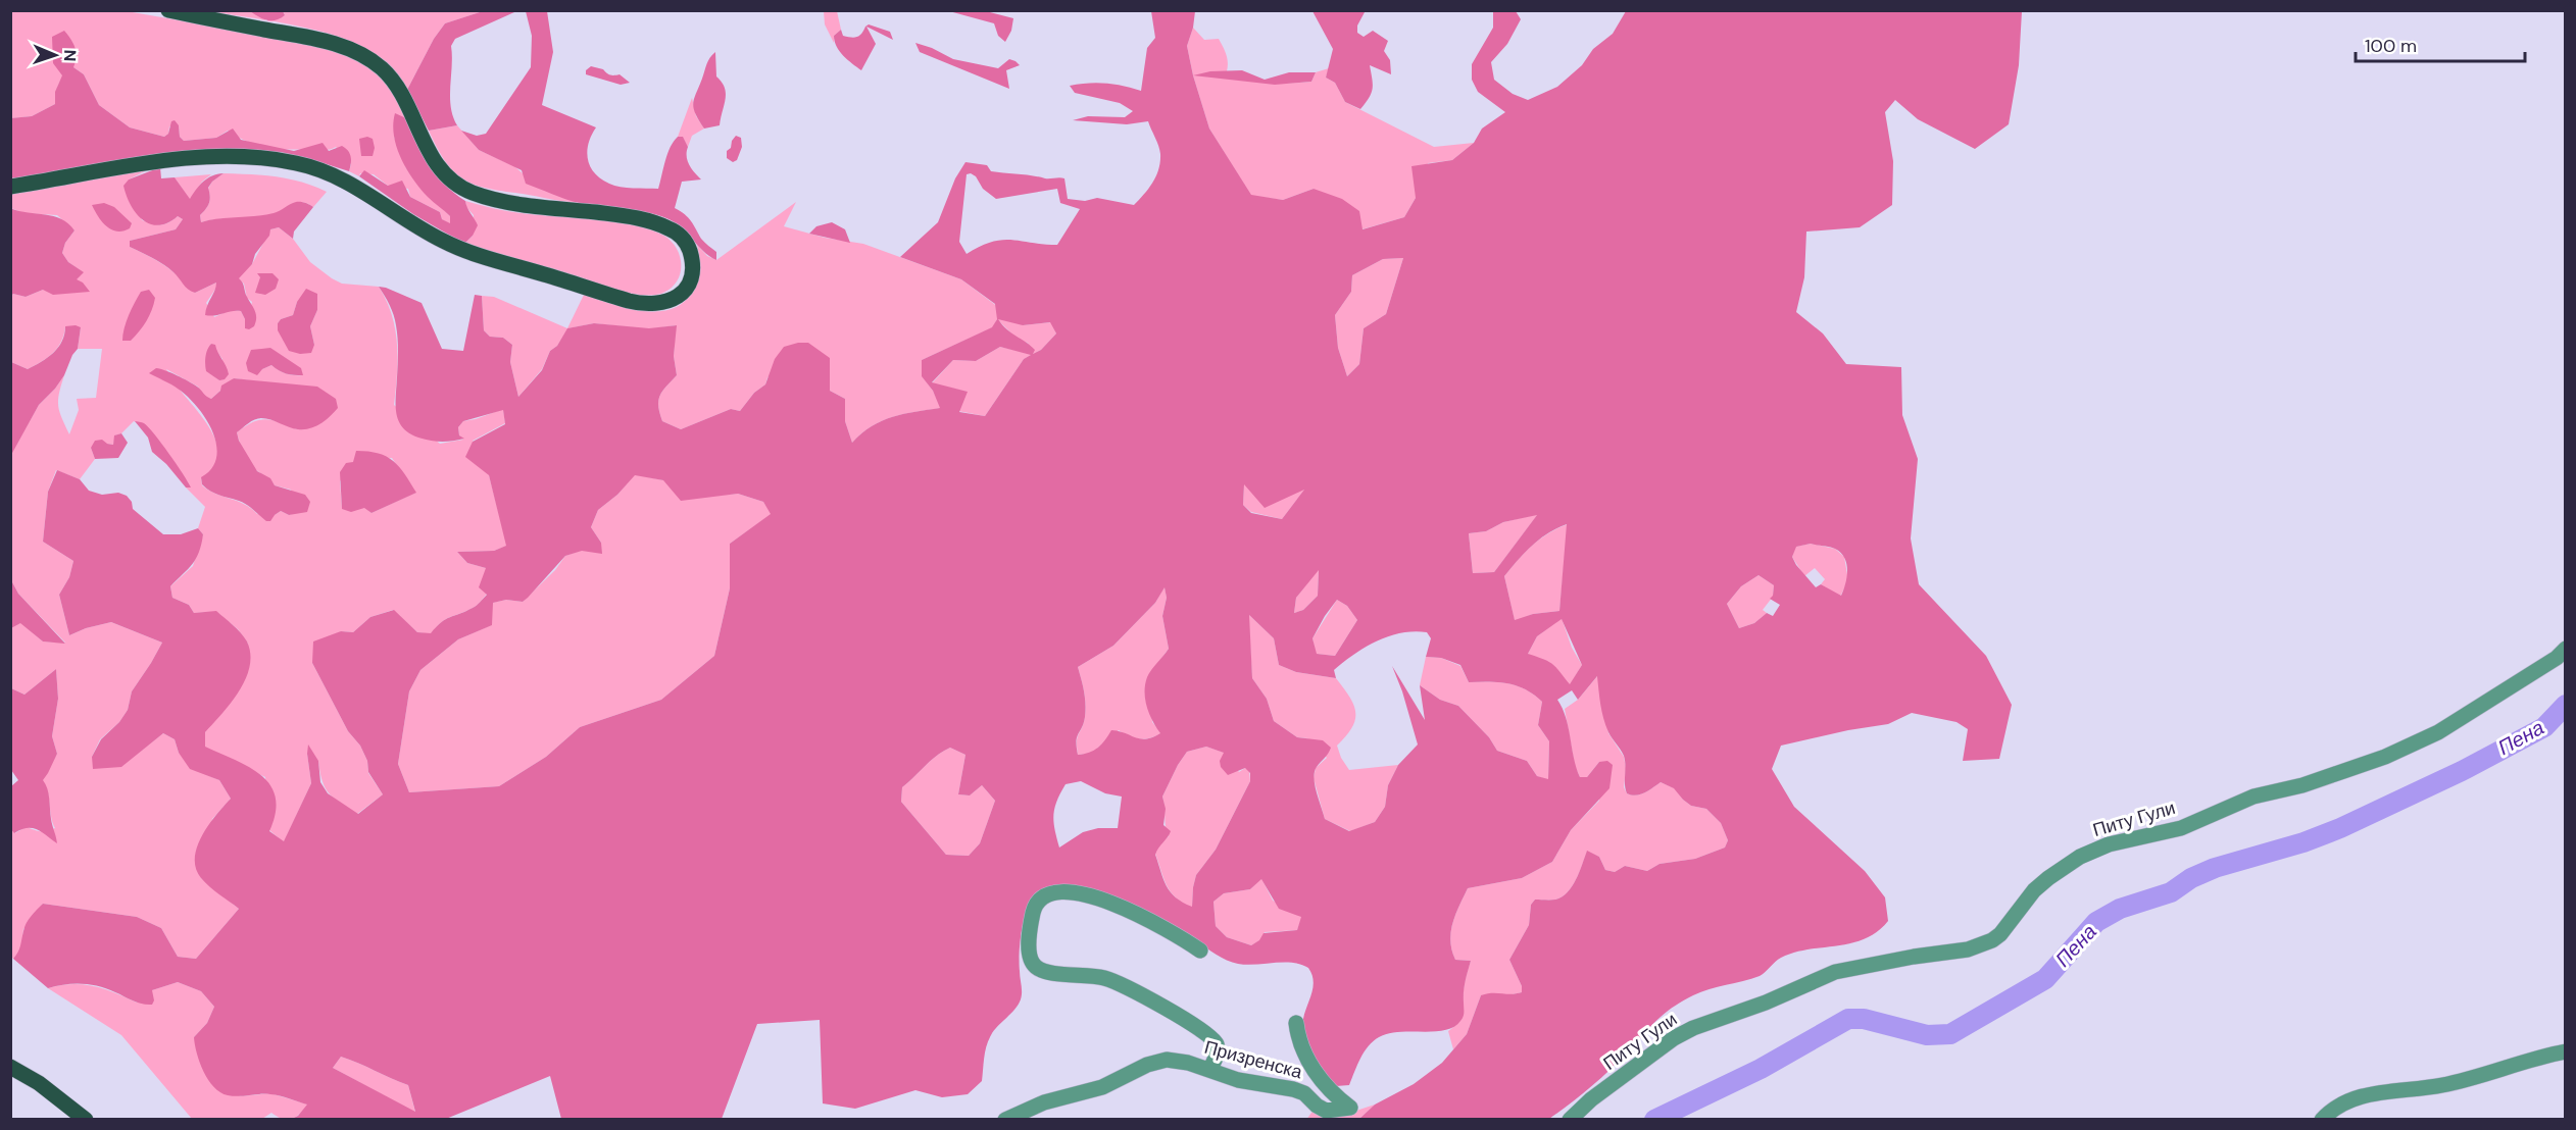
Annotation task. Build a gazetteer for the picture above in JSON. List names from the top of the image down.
{
  "streets": {
    "street": ["Питу Гули", "Призренска"]
  },
  "water": ["Пена"],
  "scale_bar": "100 m",
  "north": "right"
}
